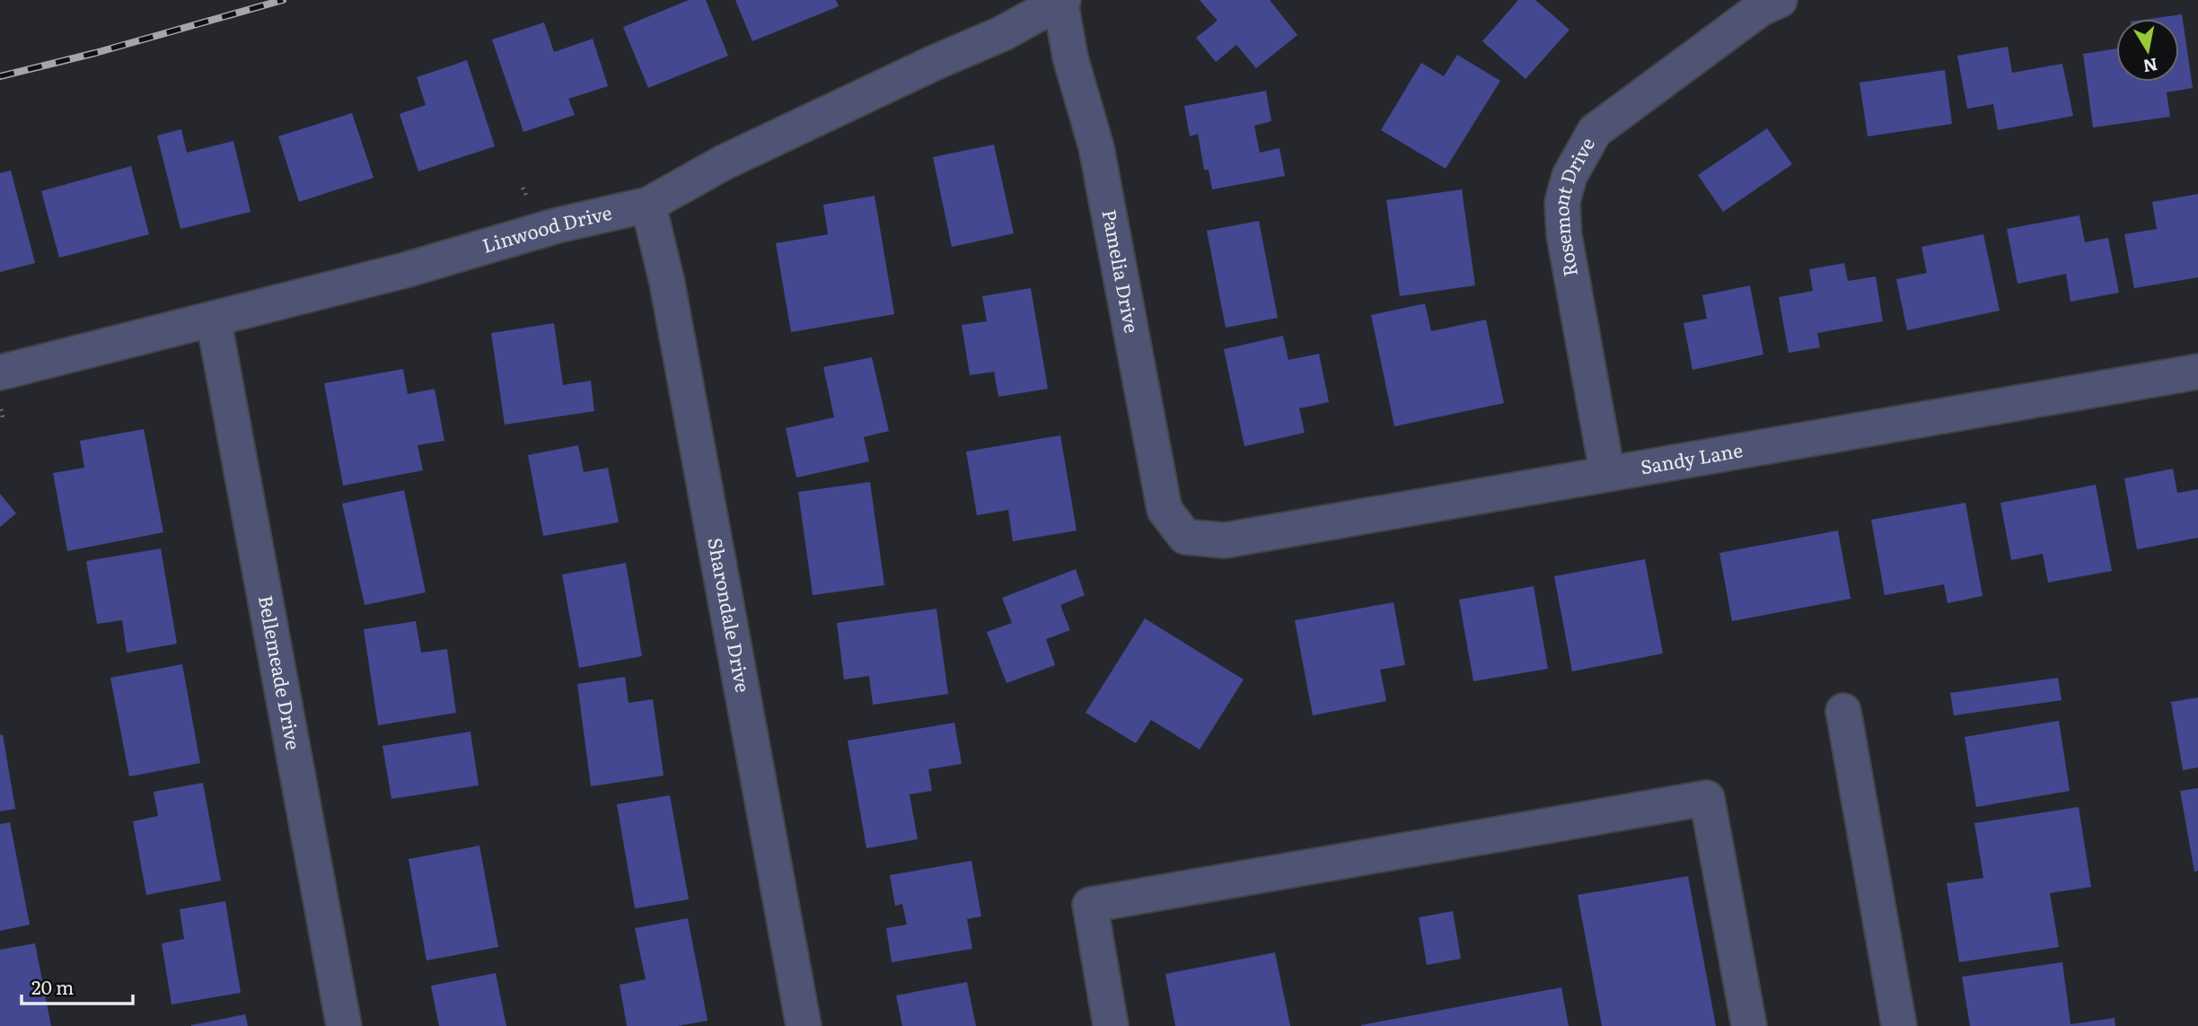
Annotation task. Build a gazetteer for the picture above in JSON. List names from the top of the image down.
{
  "streets": {
    "street": [
      "Rosemont Drive",
      "Linwood Drive",
      "Pamelia Drive",
      "Sandy Lane",
      "Sharondale Drive",
      "Bellemeade Drive"
    ]
  },
  "crossings": [
    ["Rosemont Drive", "Sandy Lane"],
    ["Linwood Drive", "Pamelia Drive"],
    ["Linwood Drive", "Sharondale Drive"],
    ["Linwood Drive", "Bellemeade Drive"],
    ["Pamelia Drive", "Sandy Lane"]
  ],
  "scale_bar": "20 m",
  "north": "bottom"
}
